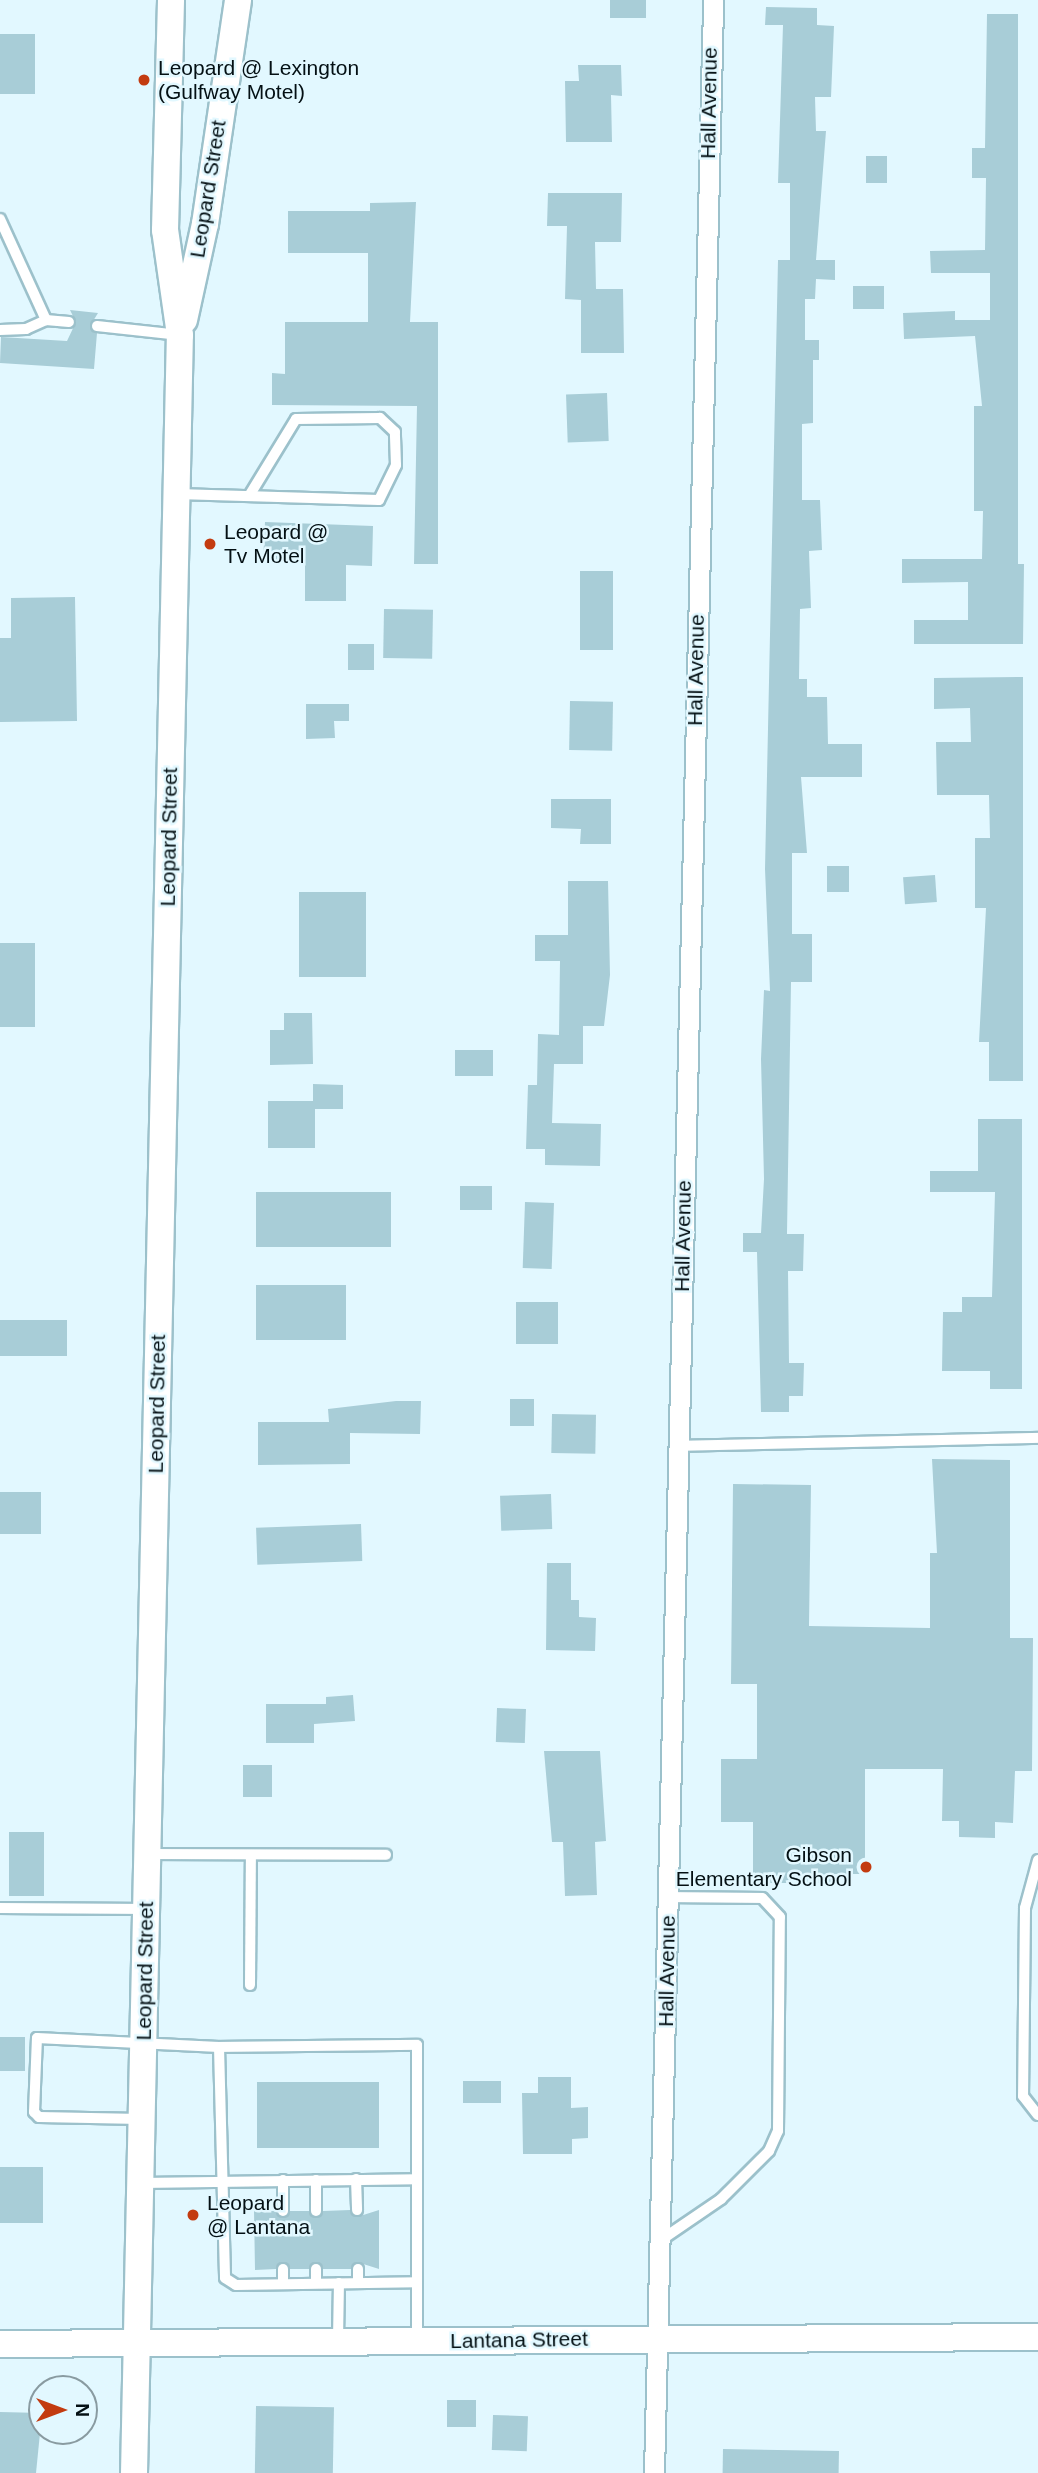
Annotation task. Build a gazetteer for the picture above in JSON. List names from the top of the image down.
{
  "streets": {
    "main road": ["Leopard Street", "Lantana Street"],
    "street": ["Hall Avenue"]
  },
  "crossings": [
    ["Hall Avenue", "Lantana Street"],
    ["Leopard Street", "Lantana Street"]
  ],
  "places": [
    "Leopard @ Lexington (Gulfway Motel)",
    "Leopard @ Tv Motel",
    "Gibson Elementary School",
    "Leopard @ Lantana"
  ],
  "north": "right"
}
